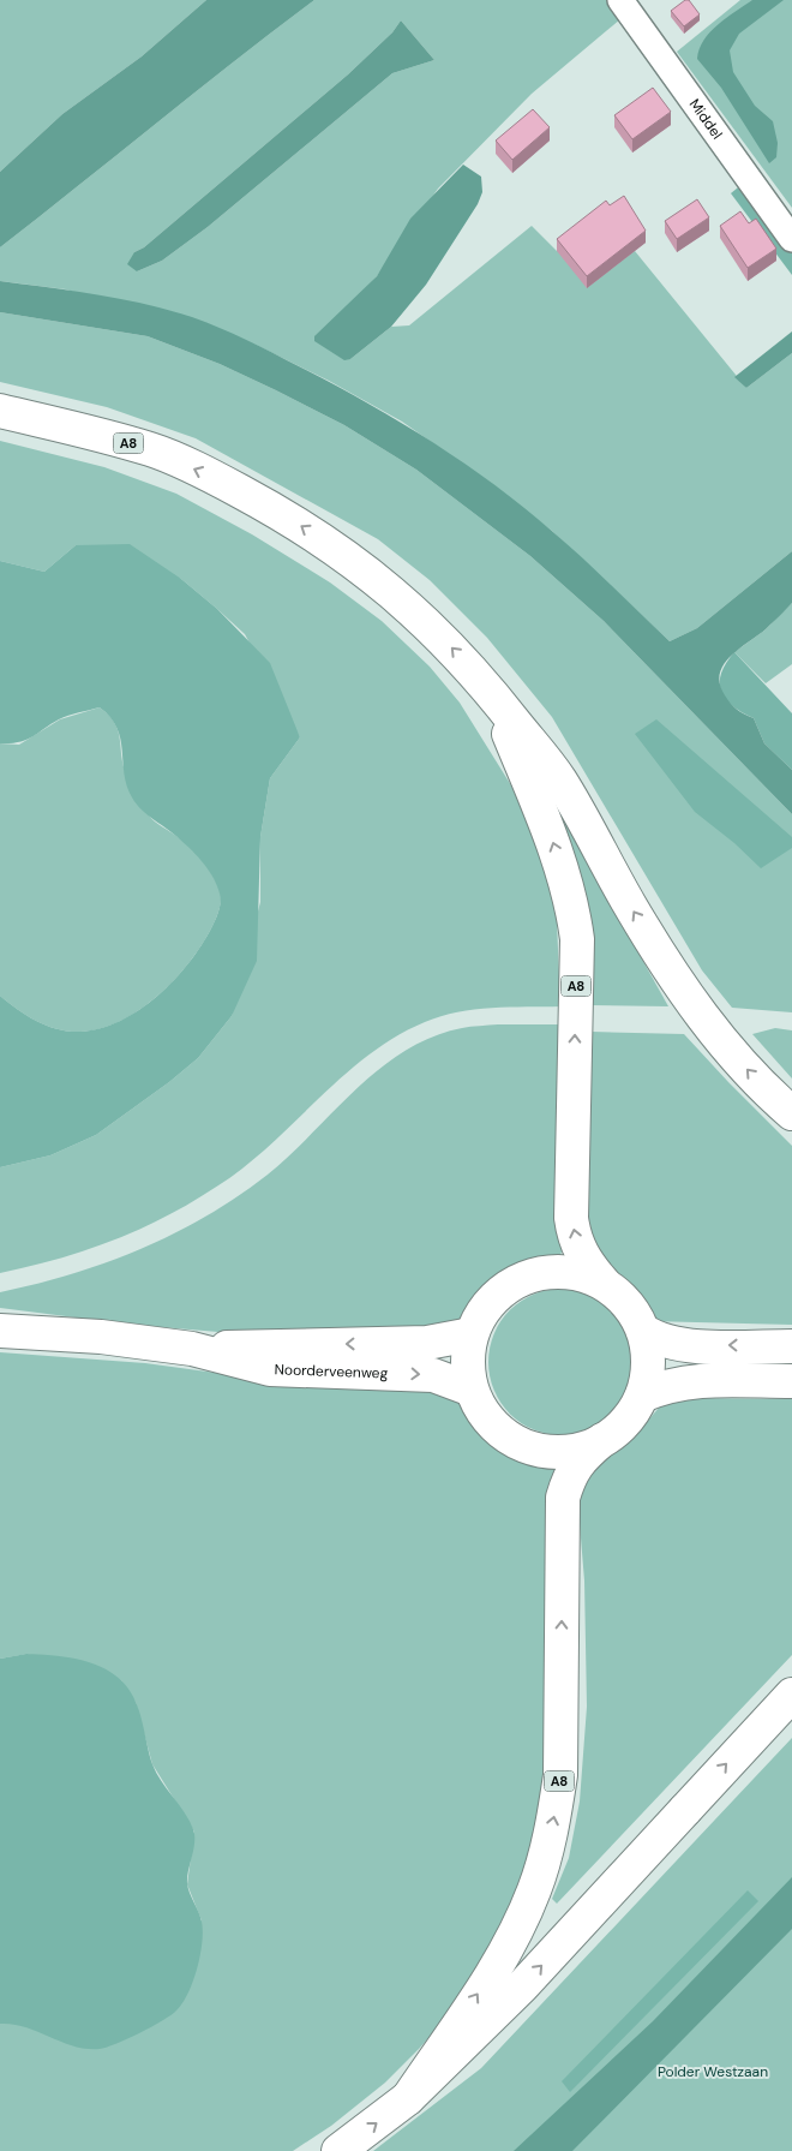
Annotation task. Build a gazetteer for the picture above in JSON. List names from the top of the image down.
{
  "streets": {
    "main road": ["A8", "Noorderveenweg"],
    "street": ["Middel"]
  },
  "crossings": [
    ["A8", "Noorderveenweg"]
  ],
  "parks": ["Polder Westzaan"]
}
